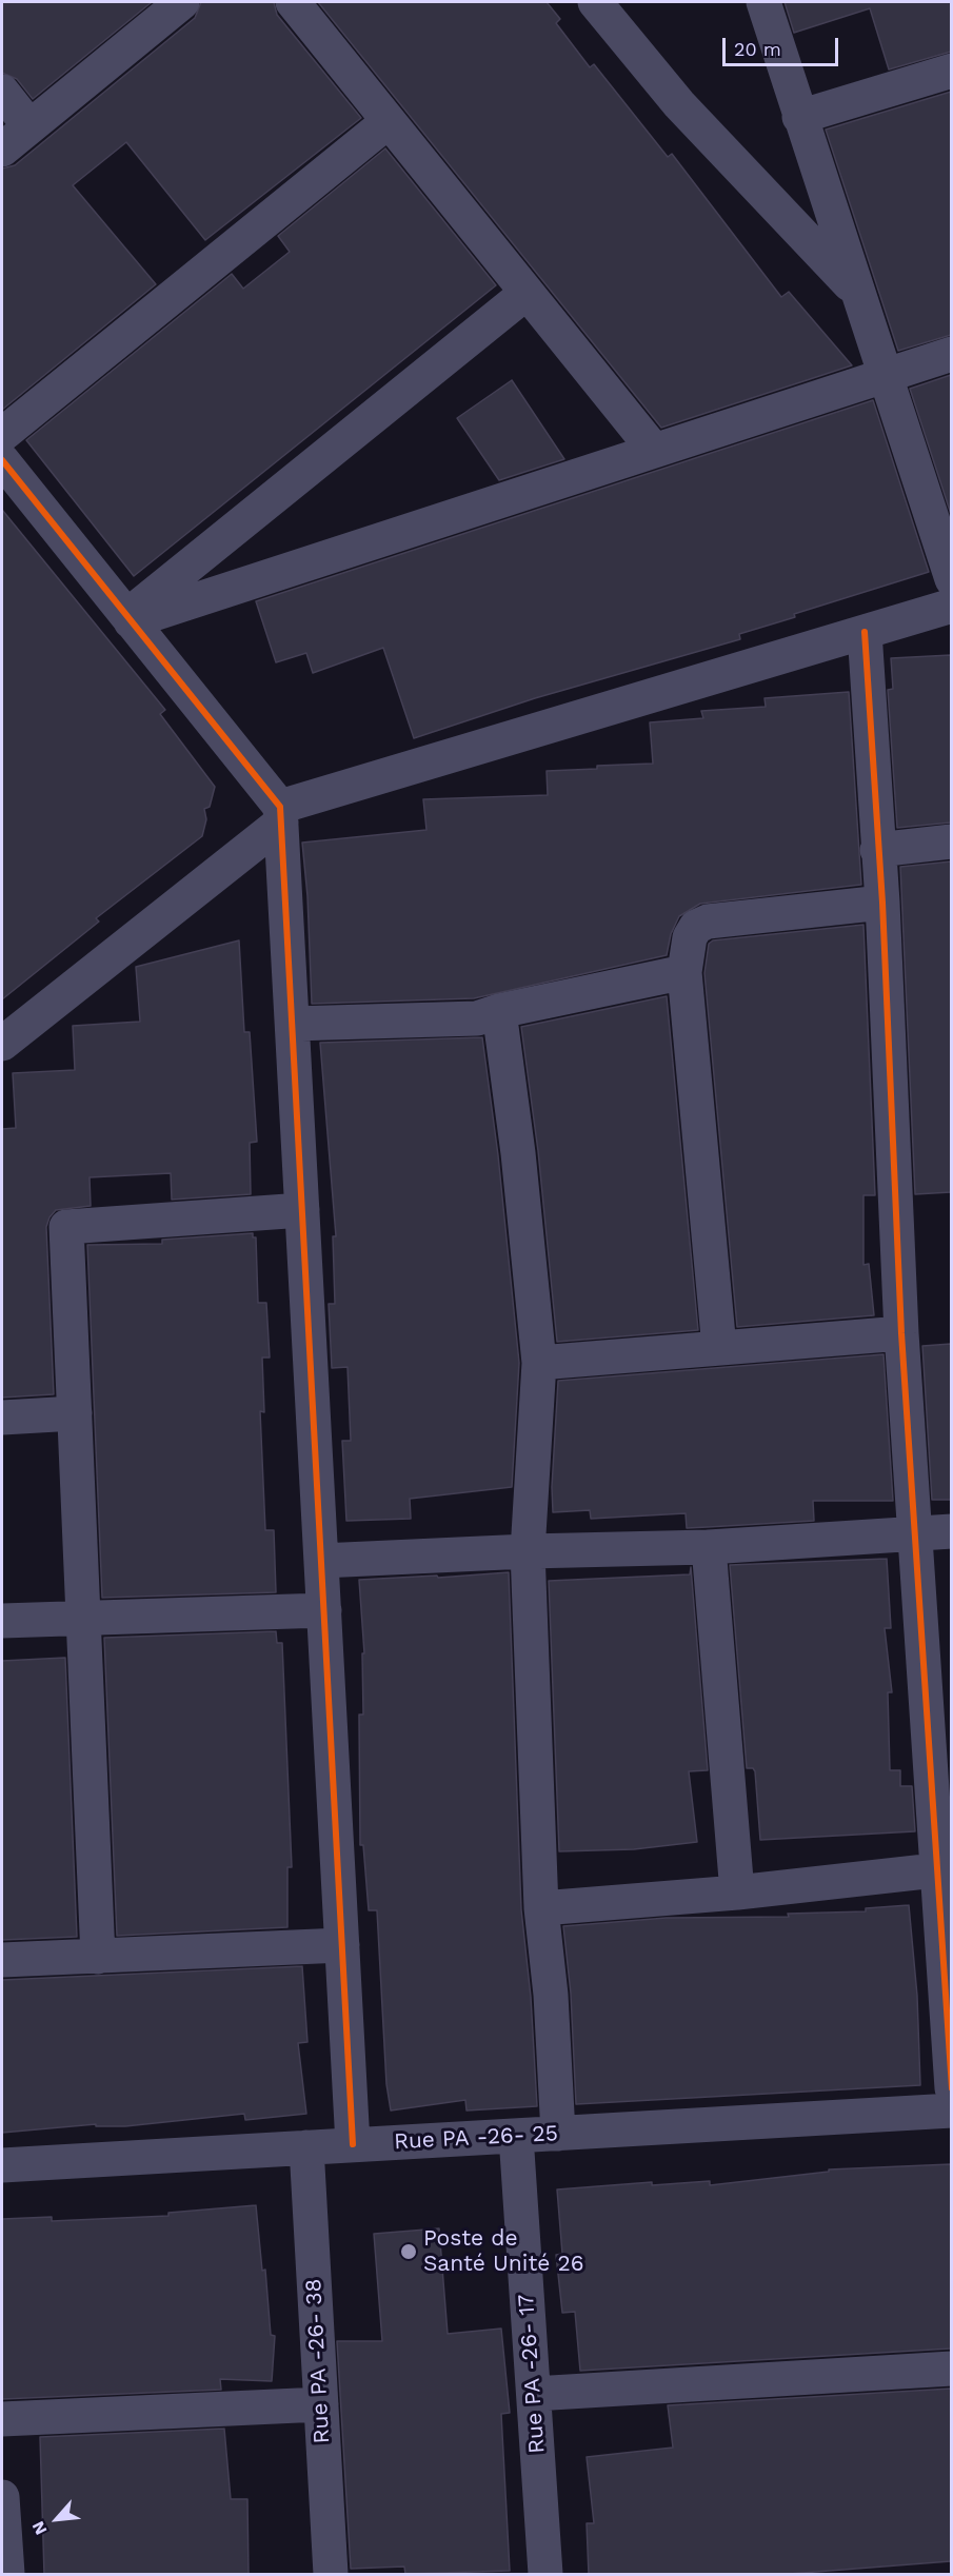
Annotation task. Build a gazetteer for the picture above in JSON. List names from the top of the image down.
{
  "streets": {
    "street": ["Rue PA -26- 25", "Rue PA -26- 38", "Rue PA -26- 17"]
  },
  "crossings": [
    ["Rue PA -26- 25", "Rue PA -26- 38"],
    ["Rue PA -26- 25", "Rue PA -26- 17"]
  ],
  "places": ["Poste de Santé Unité 26"],
  "scale_bar": "20 m",
  "north": "bottom left"
}
